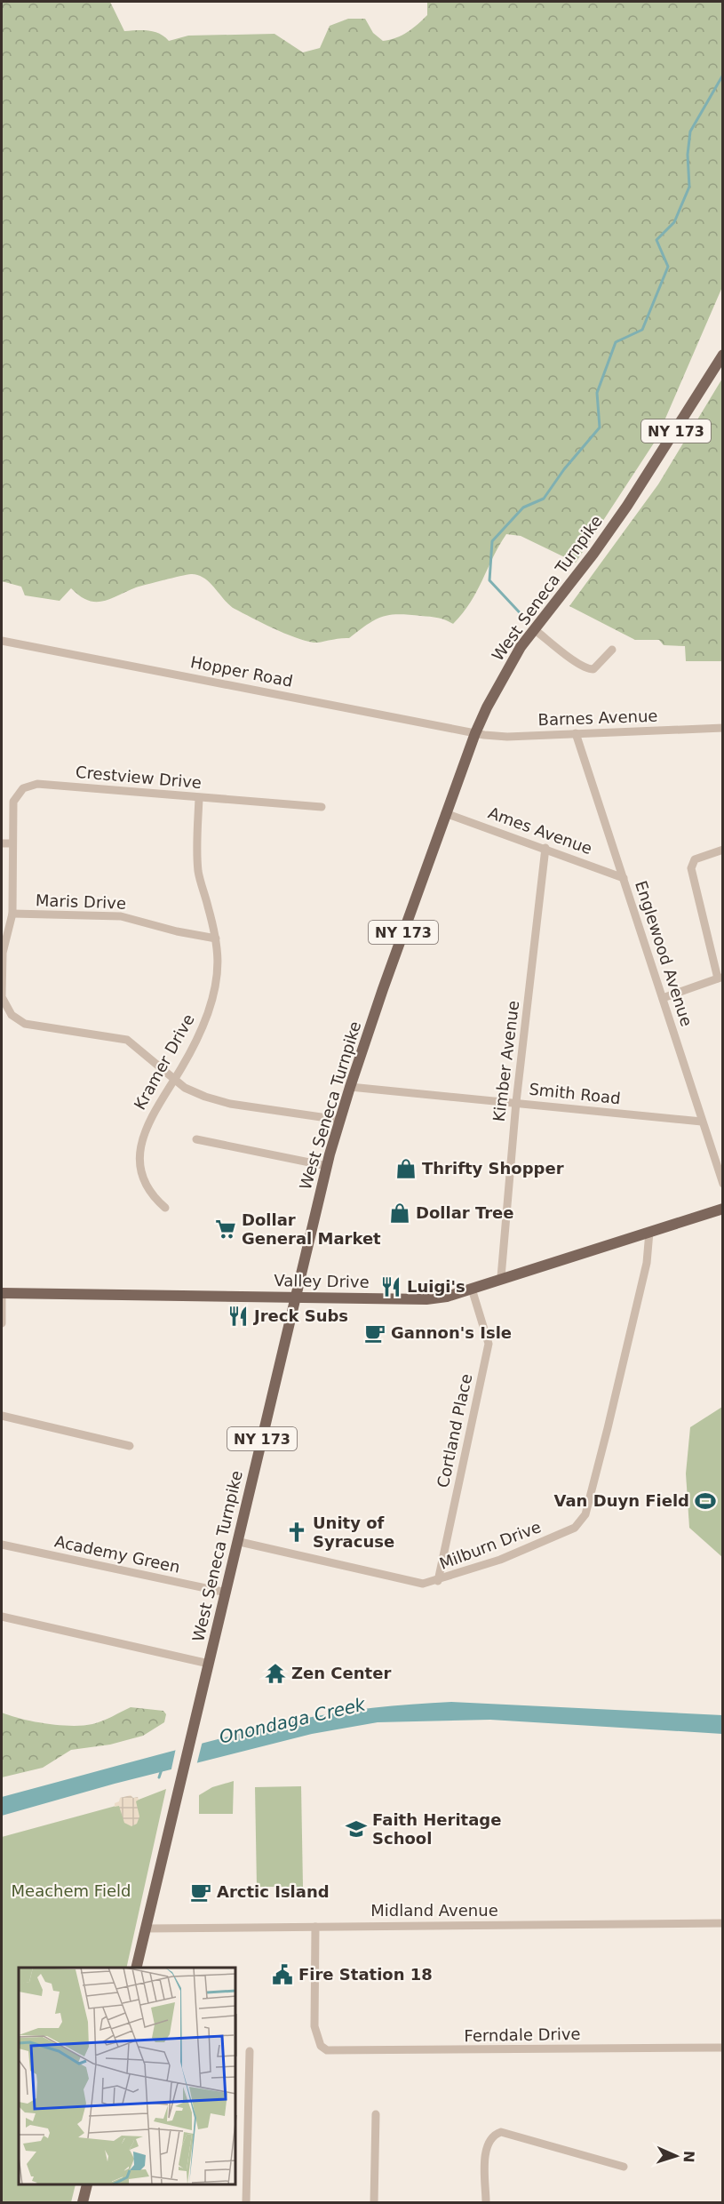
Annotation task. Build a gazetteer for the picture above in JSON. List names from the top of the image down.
{
  "streets": {
    "main road": ["NY 173", "West Seneca Turnpike", "Valley Drive"],
    "street": [
      "Hopper Road",
      "Barnes Avenue",
      "Crestview Drive",
      "Ames Avenue",
      "Maris Drive",
      "Englewood Avenue",
      "Kimber Avenue",
      "Kramer Drive",
      "Smith Road",
      "Cortland Place",
      "Milburn Drive",
      "Academy Green",
      "Midland Avenue",
      "Ferndale Drive"
    ]
  },
  "crossings": [
    ["West Seneca Turnpike", "Hopper Road"],
    ["West Seneca Turnpike", "Barnes Avenue"],
    ["West Seneca Turnpike", "Ames Avenue"],
    ["West Seneca Turnpike", "Smith Road"],
    ["West Seneca Turnpike", "Valley Drive"],
    ["West Seneca Turnpike", "Milburn Drive"],
    ["West Seneca Turnpike", "Academy Green"],
    ["West Seneca Turnpike", "Midland Avenue"],
    ["Hopper Road", "Barnes Avenue"],
    ["Barnes Avenue", "Englewood Avenue"],
    ["Crestview Drive", "Maris Drive"],
    ["Crestview Drive", "Kramer Drive"],
    ["Ames Avenue", "Englewood Avenue"],
    ["Ames Avenue", "Kimber Avenue"],
    ["Maris Drive", "Kramer Drive"],
    ["Englewood Avenue", "Smith Road"],
    ["Kimber Avenue", "Smith Road"],
    ["Kimber Avenue", "Valley Drive"],
    ["Valley Drive", "Cortland Place"],
    ["Valley Drive", "Milburn Drive"],
    ["Cortland Place", "Milburn Drive"],
    ["Midland Avenue", "Ferndale Drive"]
  ],
  "water": ["Onondaga Creek"],
  "parks": ["Meachem Field"],
  "places": {
    "shop": ["Thrifty Shopper", "Dollar Tree"],
    "supermarket": ["Dollar General Market"],
    "restaurant": ["Luigi's", "Jreck Subs"],
    "cafe": ["Gannon's Isle", "Arctic Island"],
    "sports": ["Van Duyn Field"],
    "church": ["Unity of Syracuse"],
    "temple": ["Zen Center"],
    "school or university": ["Faith Heritage School"],
    "public building": ["Fire Station 18"]
  },
  "north": "right"
}
